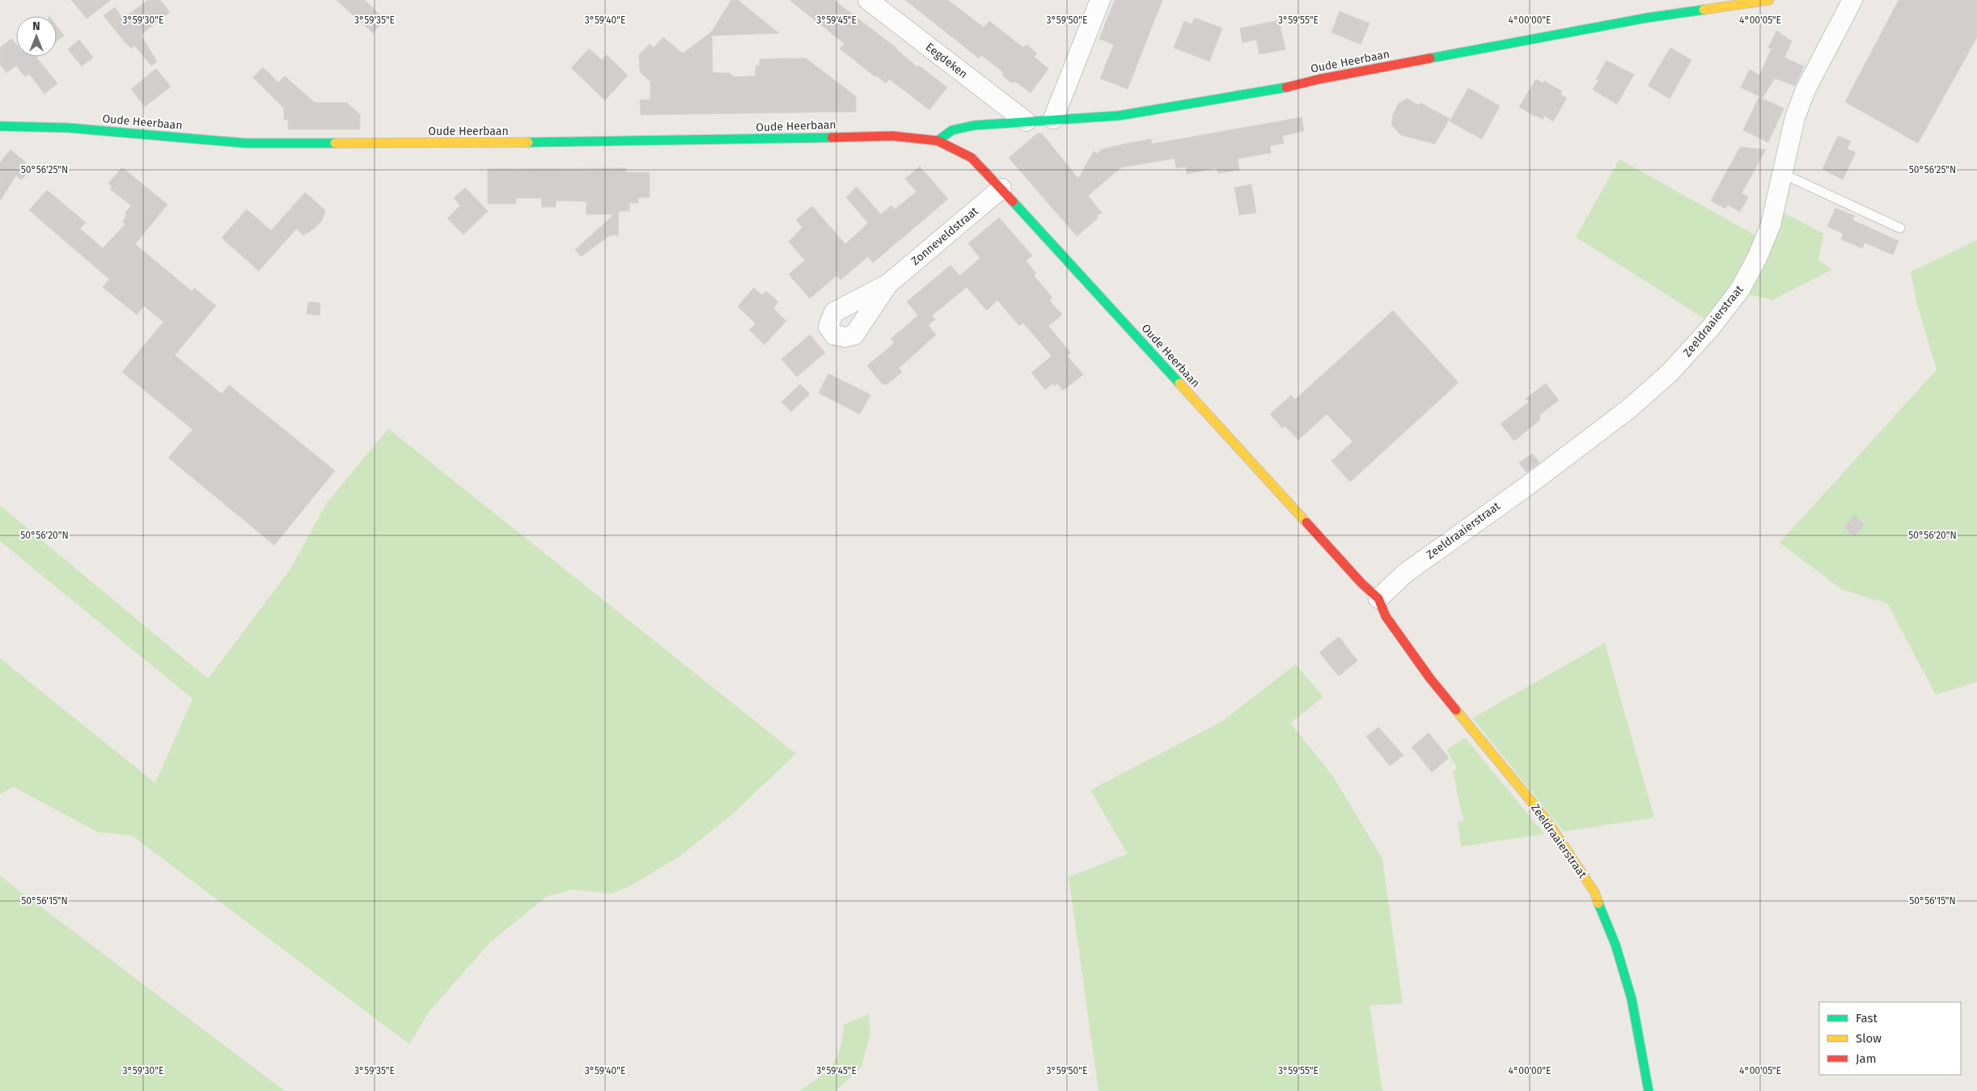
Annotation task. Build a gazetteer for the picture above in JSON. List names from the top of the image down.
{
  "streets": {
    "street": [
      "Eegdeken",
      "Oude Heerbaan",
      "Zonneveldstraat",
      "Zeeldraaierstraat"
    ]
  },
  "crossings": [
    ["Eegdeken", "Oude Heerbaan"],
    ["Oude Heerbaan", "Zonneveldstraat"],
    ["Oude Heerbaan", "Zeeldraaierstraat"]
  ],
  "legend": ["Fast", "Slow", "Jam"],
  "north": "top",
  "coordinates": [
    "3°59'30\"E",
    "3°59'35\"E",
    "3°59'40\"E",
    "3°59'45\"E",
    "3°59'50\"E",
    "3°59'55\"E",
    "4°00'00\"E",
    "4°00'05\"E",
    "50°56'25\"N",
    "50°56'20\"N",
    "50°56'15\"N"
  ]
}
